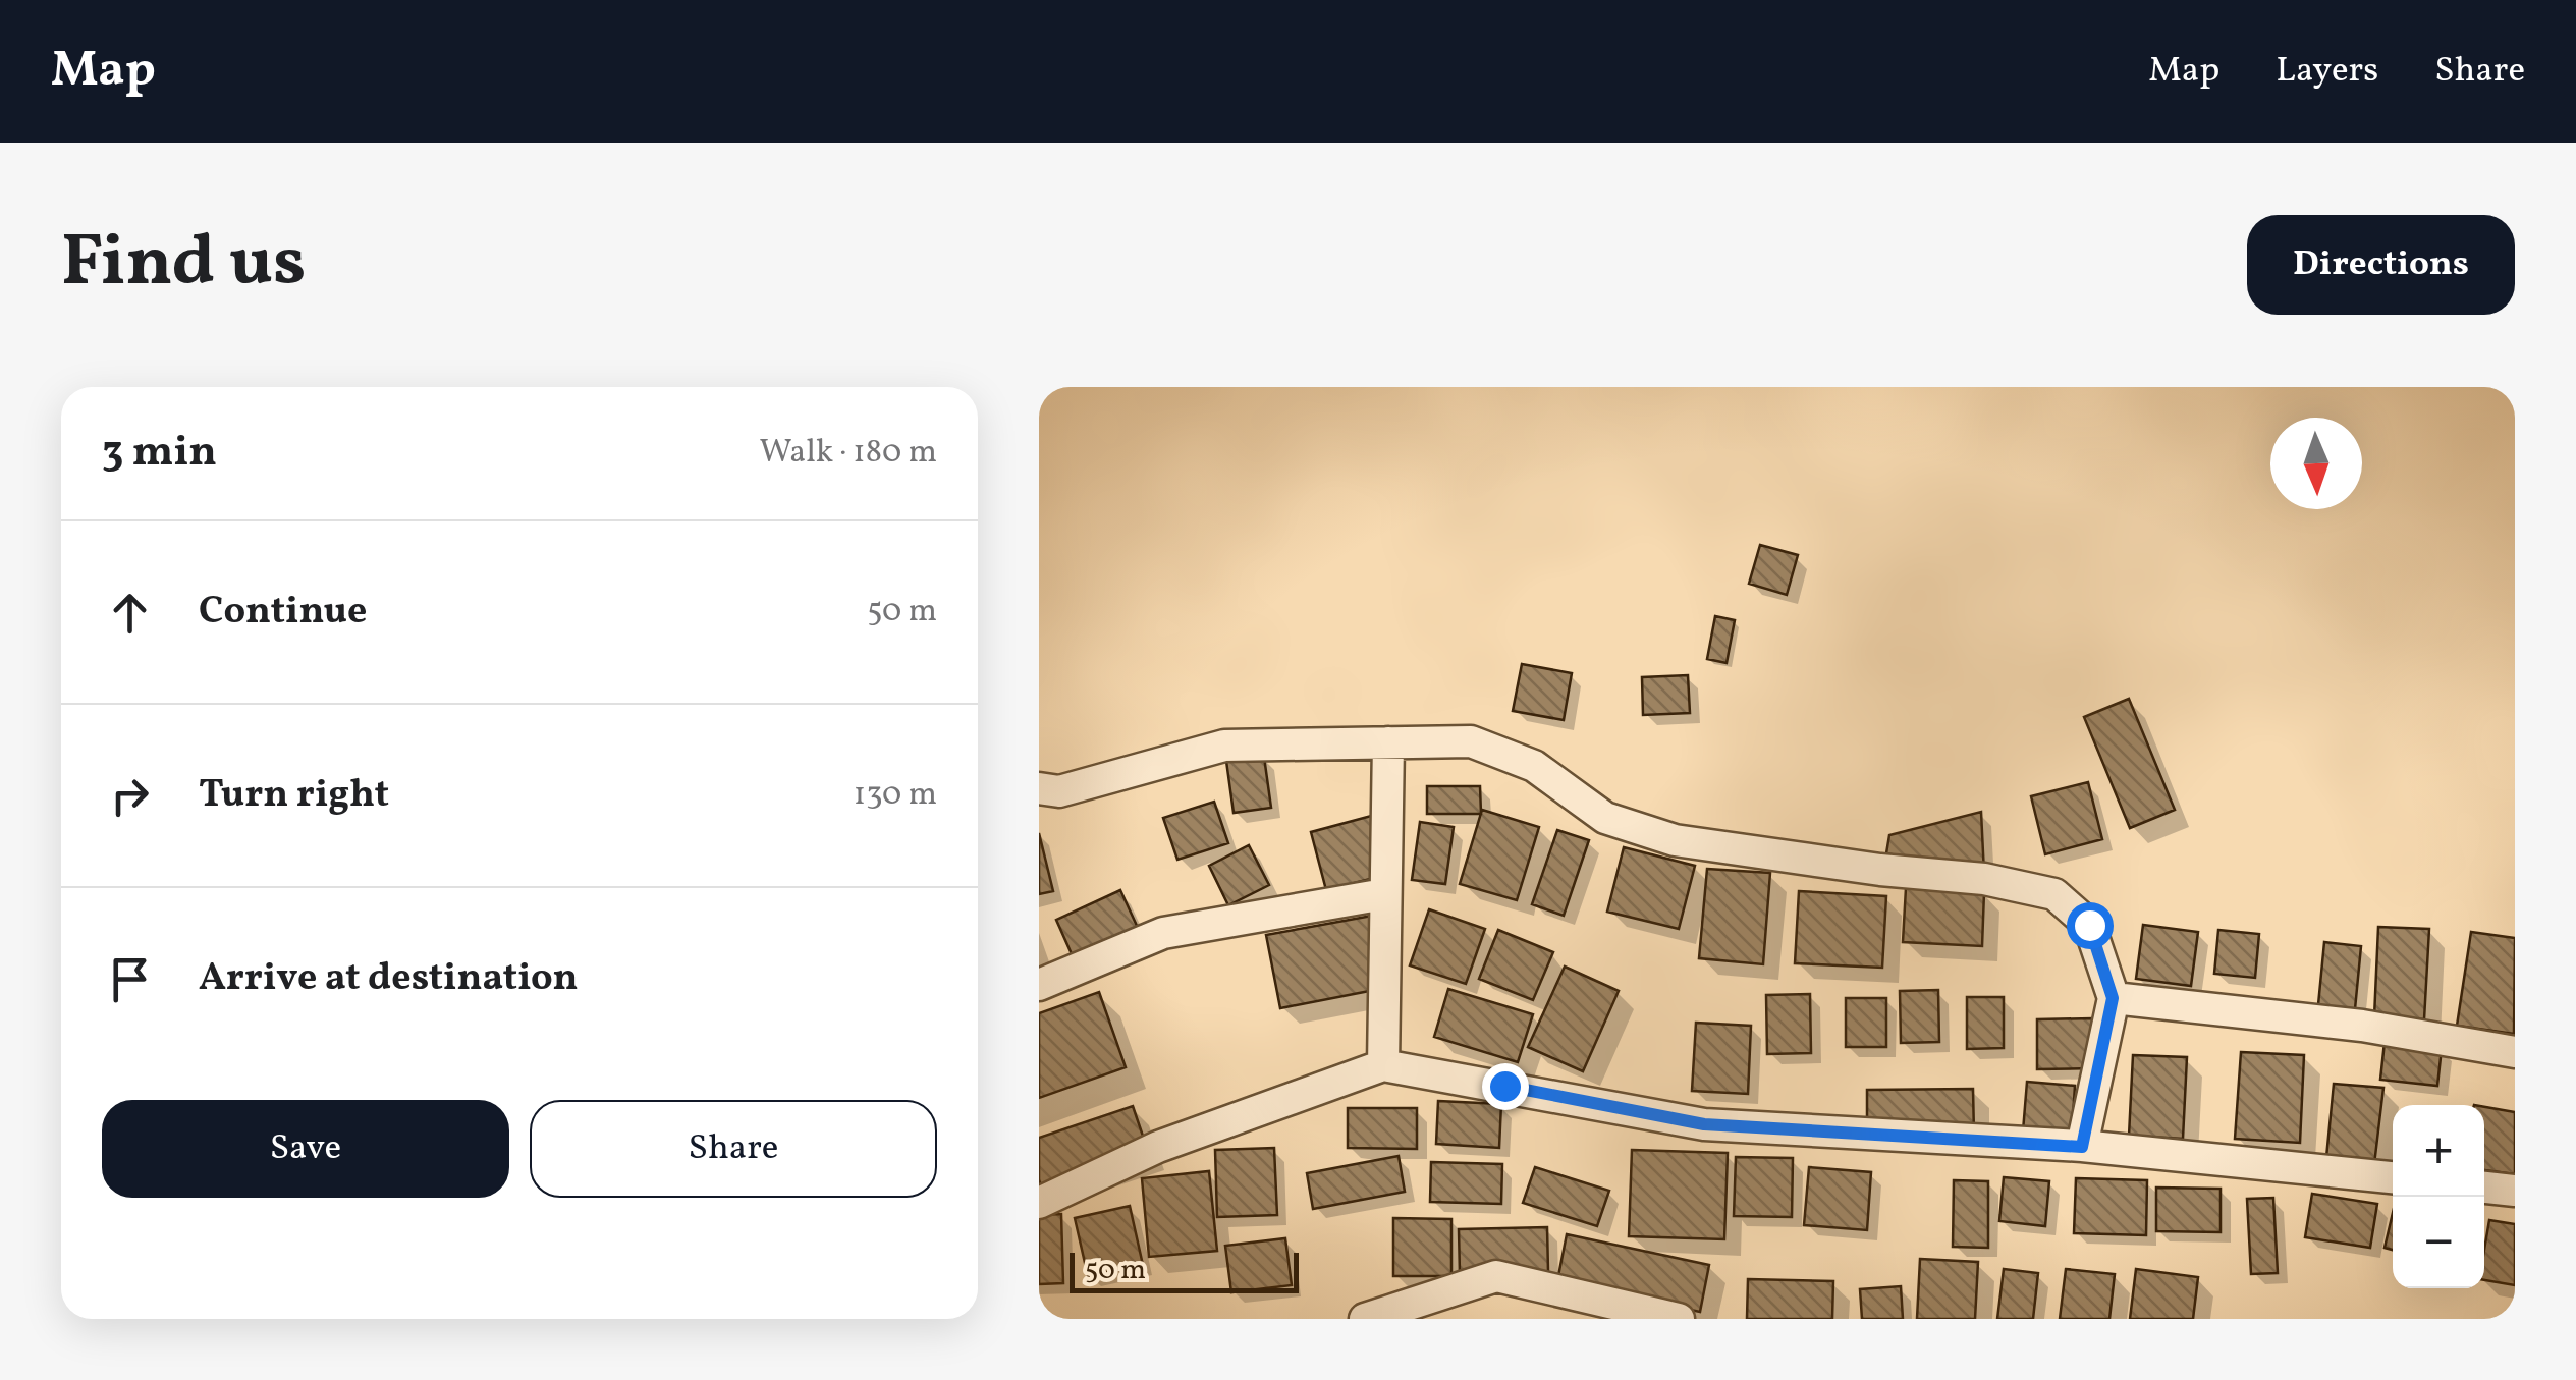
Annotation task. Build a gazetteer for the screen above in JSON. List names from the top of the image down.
{
  "scale_bar": "50 m",
  "north": "bottom",
  "page": {
    "header": "Map",
    "nav": ["Map", "Layers", "Share"],
    "title": "Find us",
    "buttons": [
      "Directions",
      ["Save", "Share"]
    ],
    "heading": ["3 min", "Walk · 180 m"],
    "list": [
      ["Continue", "50 m"],
      ["Turn right", "130 m"],
      "Arrive at destination"
    ],
    "map_buttons": ["+", "−"],
    "scale": "50 m"
  }
}
